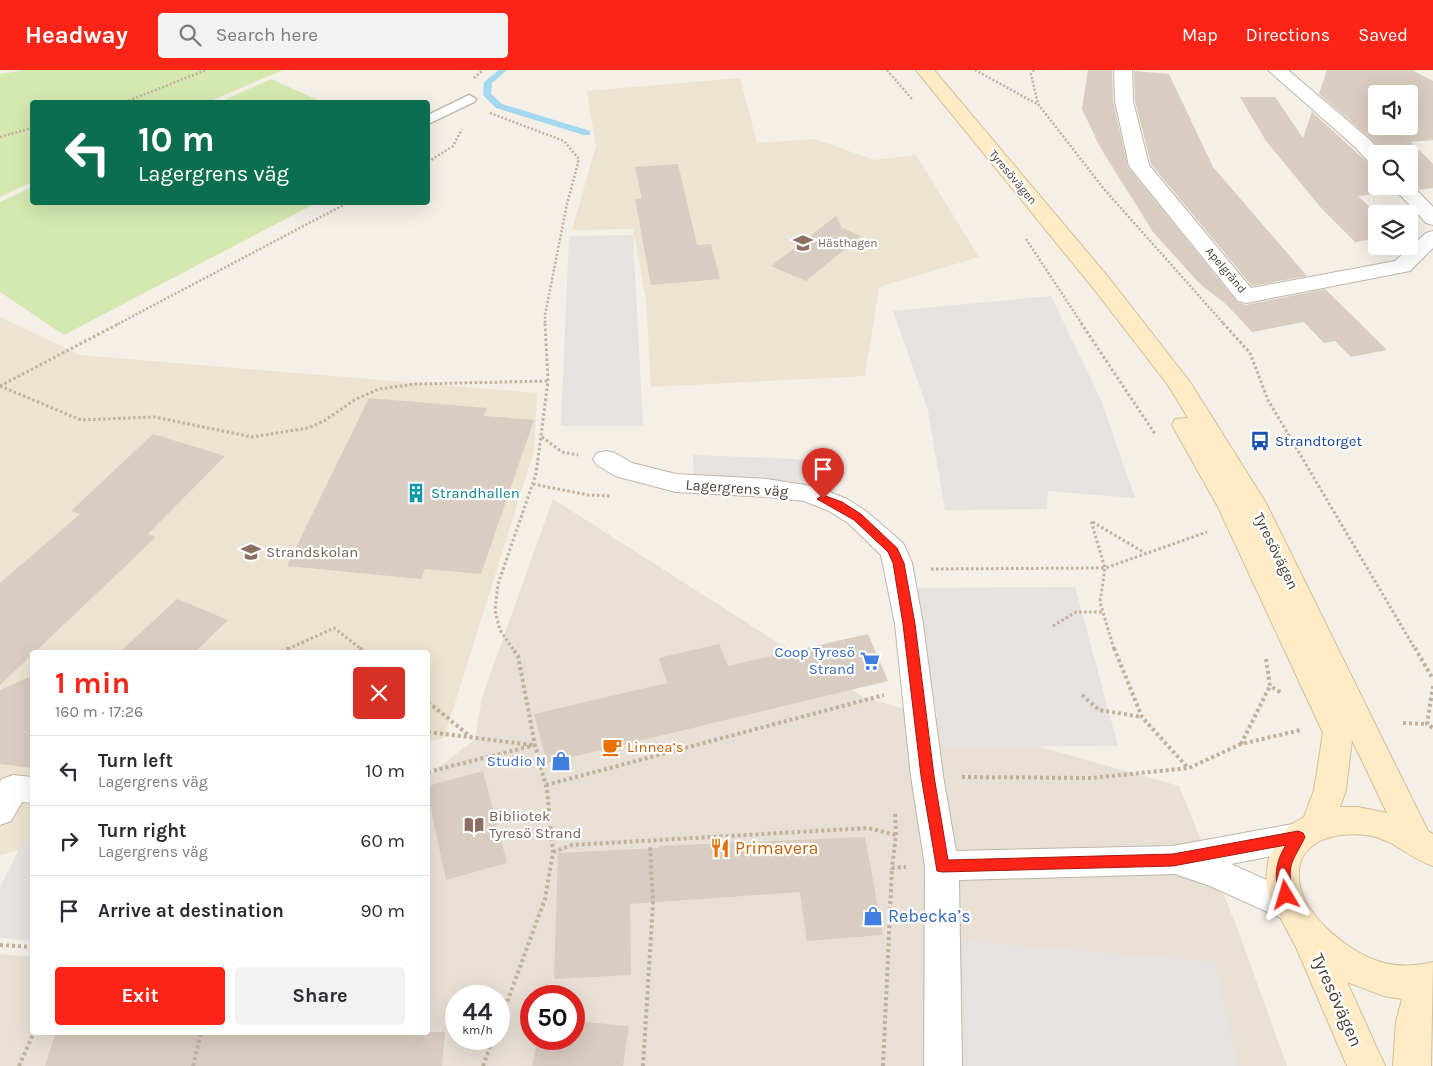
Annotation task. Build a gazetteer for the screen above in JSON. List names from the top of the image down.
{
  "streets": {
    "main road": ["Tyresövägen"],
    "street": ["Apelgränd", "Lagergrens väg"]
  },
  "places": {
    "school or university": ["Hästhagen", "Strandskolan"],
    "bus stop": ["Strandtorget"],
    "building": ["Strandhallen"],
    "supermarket": ["Coop Tyresö Strand"],
    "cafe": ["Linnea’s"],
    "shop": ["Studio N", "Rebecka’s"],
    "library": ["Bibliotek Tyresö Strand"],
    "restaurant": ["Primavera"]
  },
  "page": {
    "header": "Headway",
    "search": "Search here",
    "nav": ["Map", "Directions", "Saved"],
    "turn": ["10 m", "Lagergrens väg"],
    "heading": ["1 min", "160 m · 17:26"],
    "list": [
      {
        "name": "Turn left",
        "note": "Lagergrens väg",
        "value": "10 m"
      },
      {
        "name": "Turn right",
        "note": "Lagergrens väg",
        "value": "60 m"
      },
      {
        "name": "Arrive at destination",
        "value": "90 m"
      }
    ],
    "buttons": ["Exit", "Share"],
    "speed": "44 km/h",
    "limit": "50"
  }
}
